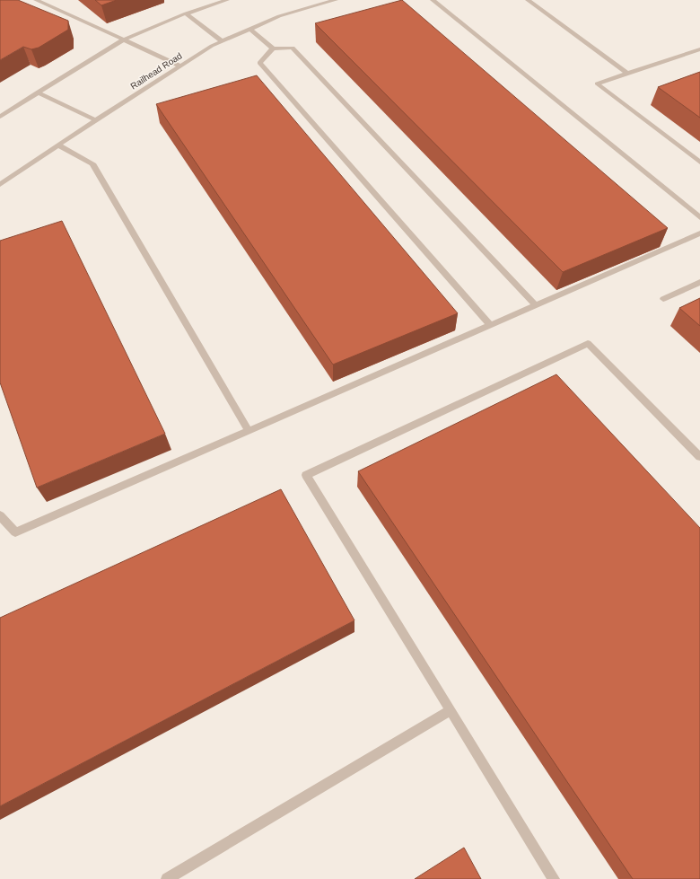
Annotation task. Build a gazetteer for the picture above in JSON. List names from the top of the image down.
{
  "streets": {
    "street": ["Railhead Road"]
  }
}
